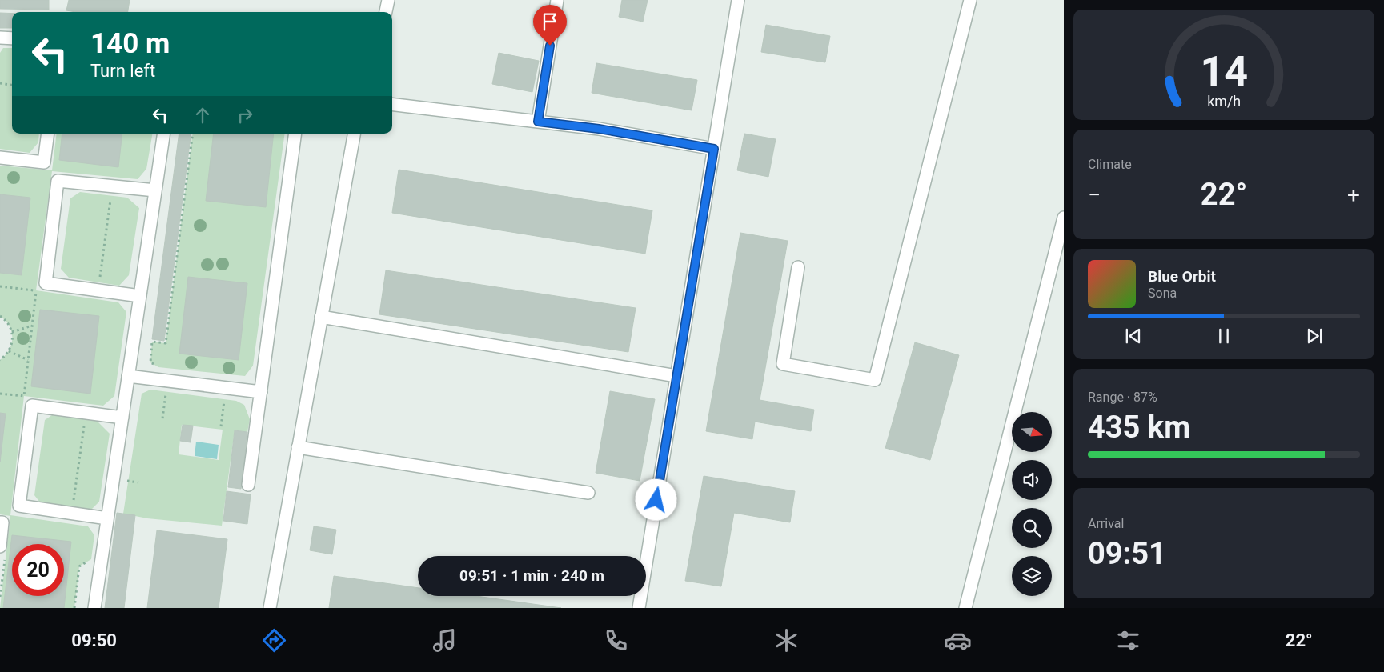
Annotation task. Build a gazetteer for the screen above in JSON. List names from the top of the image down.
{
  "north": "right",
  "page": {
    "turn": ["140 m", "Turn left"],
    "tile": [
      "Climate",
      ["Range · 87%", "435 km"],
      ["Arrival", "09:51"]
    ],
    "heat": ["−", "22°", "+"],
    "song": ["Blue Orbit", "Sona"],
    "limit": "20",
    "trip": "09:51 · 1 min · 240 m",
    "tabs": ["09:50", "22°"],
    "gauge": ["14", "km/h"]
  }
}
